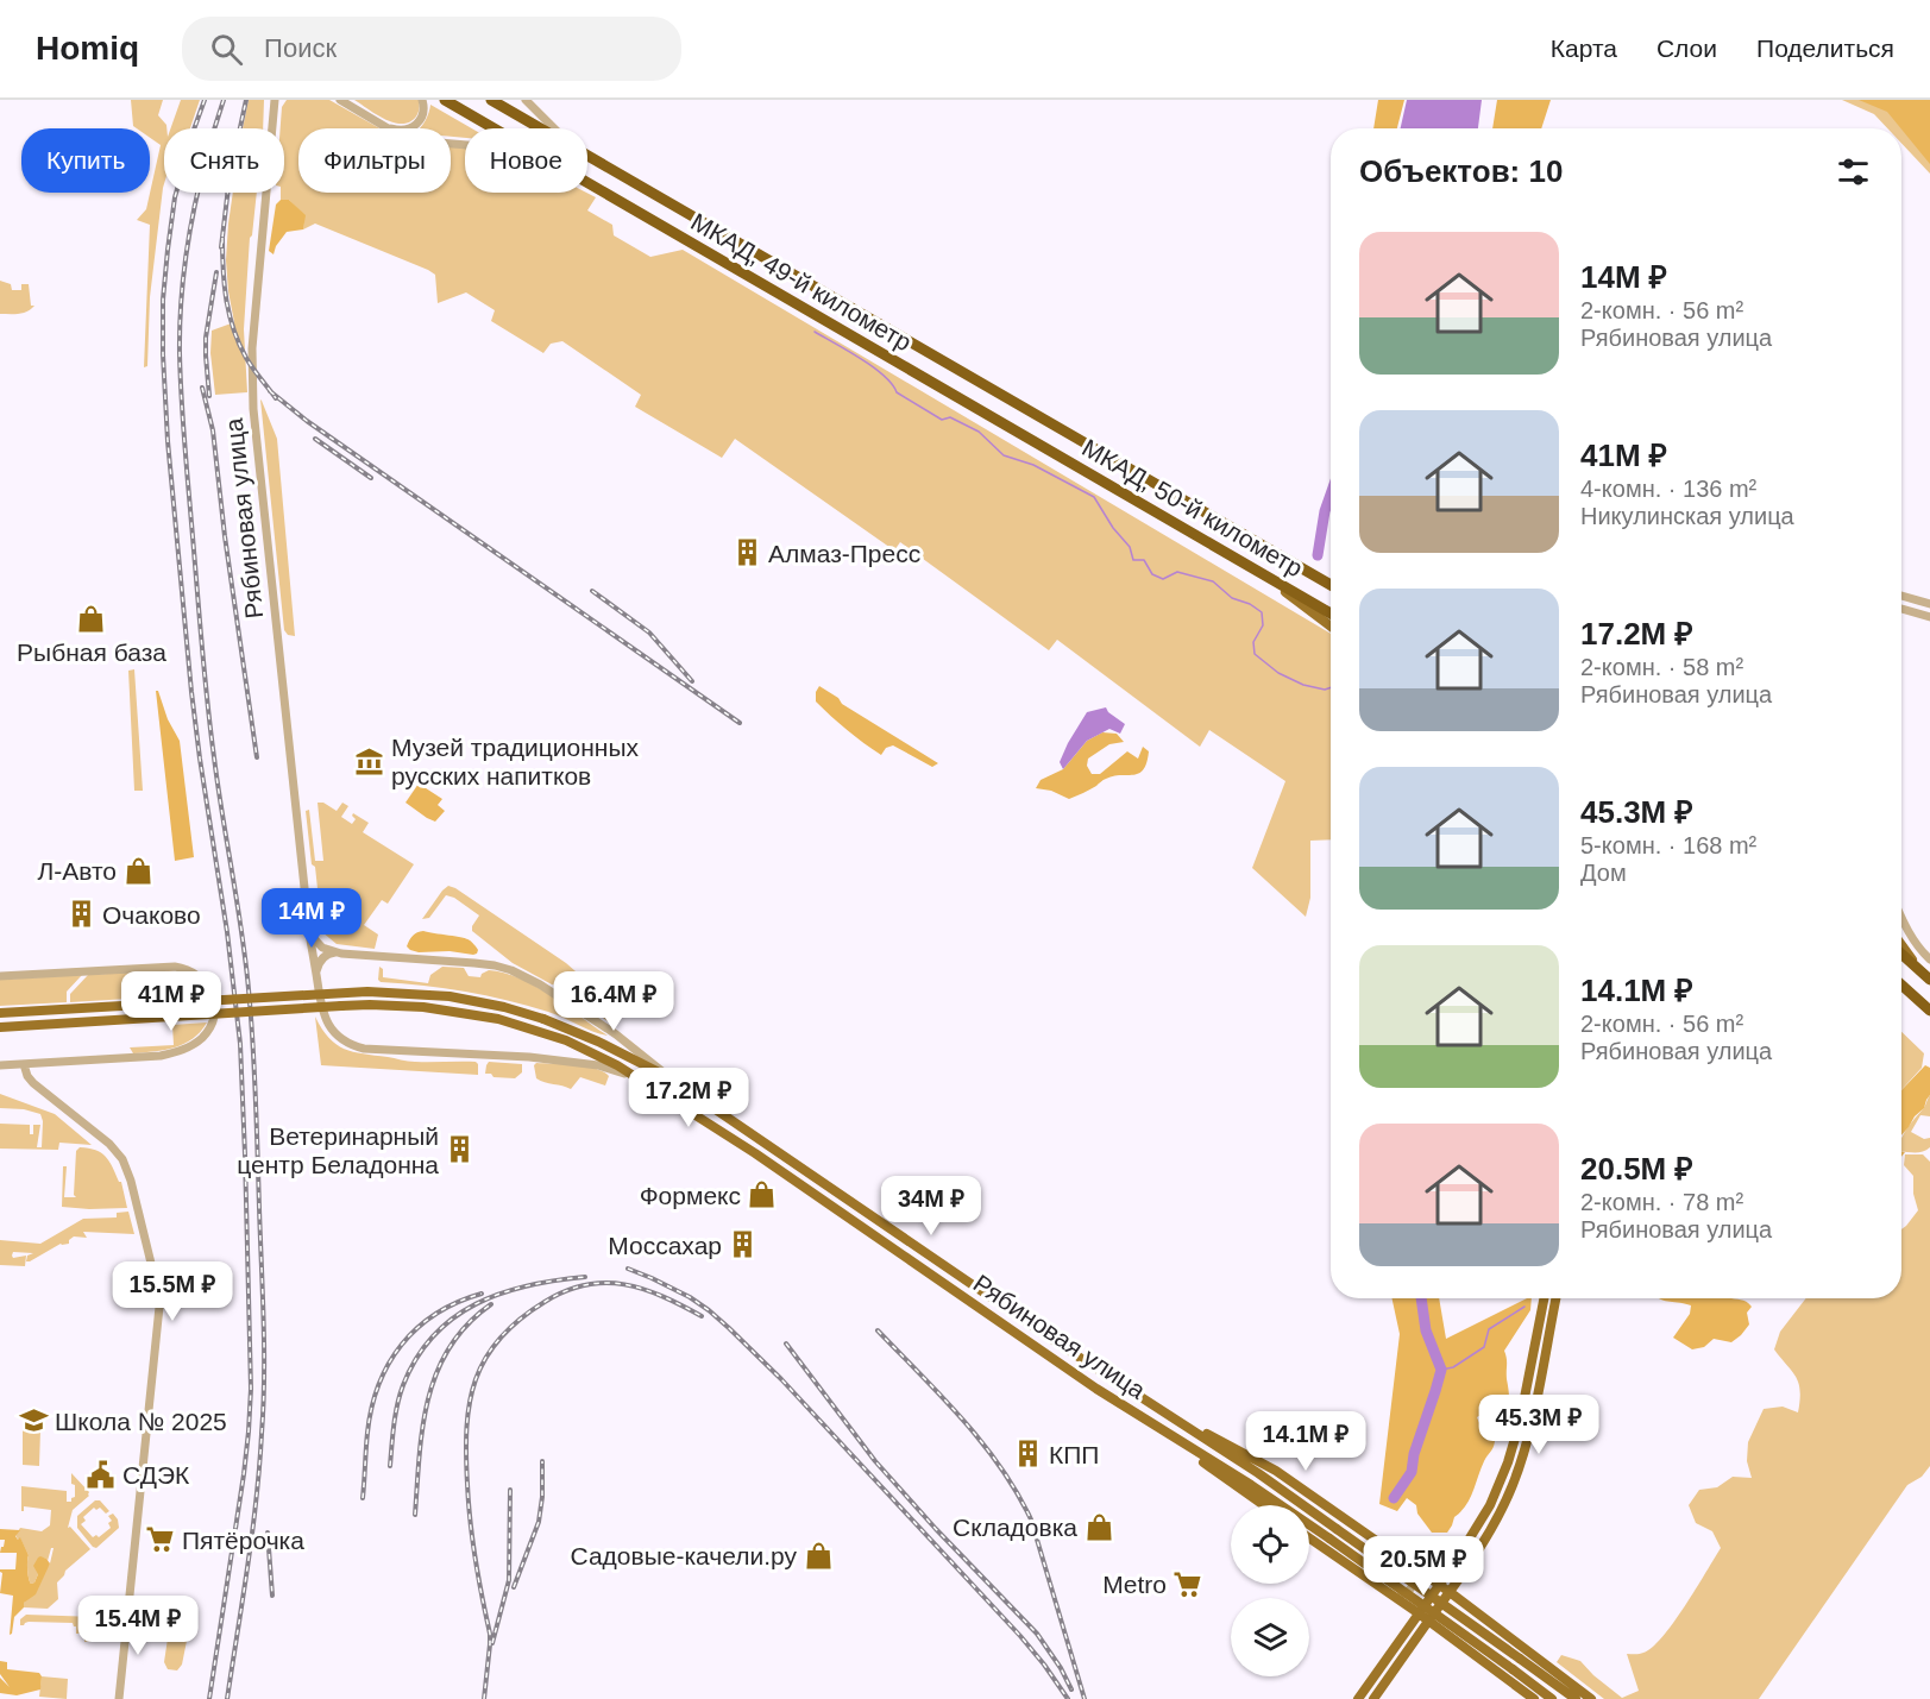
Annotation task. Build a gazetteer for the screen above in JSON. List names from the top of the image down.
{
  "streets": {
    "highway": ["МКАД, 49-й километр", "МКАД, 50-й километр"],
    "main road": ["Рябиновая улица"]
  },
  "crossings": [
    ["МКАД, 49-й километр", "МКАД, 50-й километр"]
  ],
  "places": {
    "building": [
      "Алмаз-Пресс",
      "Очаково",
      "Ветеринарный центр Беладонна",
      "Моссахар",
      "КПП"
    ],
    "shop": [
      "Рыбная база",
      "Л-Авто",
      "Формекс",
      "Складовка",
      "Садовые-качели.ру"
    ],
    "museum": ["Музей традиционных русских напитков"],
    "school or university": ["Школа № 2025"],
    "public building": ["СДЭК"],
    "supermarket": ["Пятёрочка", "Metro"]
  },
  "page": {
    "header": "Homiq",
    "search": "Поиск",
    "nav": ["Карта", "Слои", "Поделиться"],
    "chip": [
      "Купить",
      "Снять",
      "Фильтры",
      "Новое"
    ],
    "heading": "Объектов: 10",
    "list": [
      {
        "name": "14M ₽",
        "note": "2-комн. · 56 m² · Рябиновая улица"
      },
      {
        "name": "41M ₽",
        "note": "4-комн. · 136 m² · Никулинская улица"
      },
      {
        "name": "17.2M ₽",
        "note": "2-комн. · 58 m² · Рябиновая улица"
      },
      {
        "name": "45.3M ₽",
        "note": "5-комн. · 168 m² · Дом"
      },
      {
        "name": "14.1M ₽",
        "note": "2-комн. · 56 m² · Рябиновая улица"
      },
      {
        "name": "20.5M ₽",
        "note": "2-комн. · 78 m² · Рябиновая улица"
      }
    ],
    "price": [
      "14M ₽",
      "41M ₽",
      "16.4M ₽",
      "17.2M ₽",
      "34M ₽",
      "15.5M ₽",
      "45.3M ₽",
      "14.1M ₽",
      "20.5M ₽",
      "15.4M ₽"
    ]
  }
}
